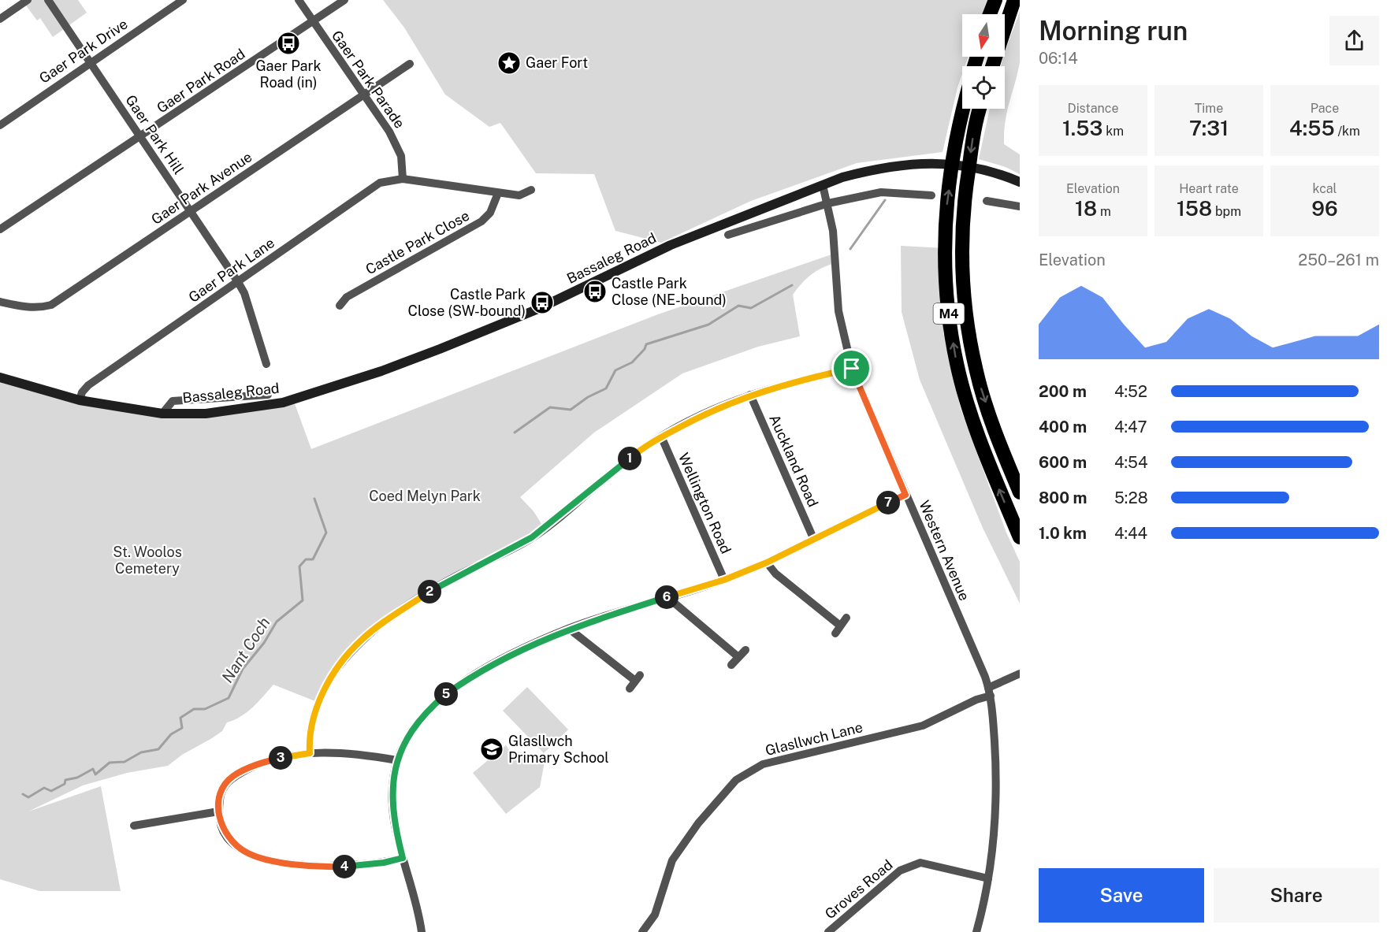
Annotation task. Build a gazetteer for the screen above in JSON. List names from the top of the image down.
{
  "streets": {
    "highway": ["M4"],
    "street": [
      "Gaer Park Drive",
      "Gaer Park Parade",
      "Gaer Park Road",
      "Gaer Park Hill",
      "Gaer Park Avenue",
      "Castle Park Close",
      "Bassaleg Road",
      "Gaer Park Lane",
      "Auckland Road",
      "Wellington Road",
      "Western Avenue",
      "Glasllwch Lane",
      "Groves Road"
    ]
  },
  "crossings": [
    ["Gaer Park Drive", "Gaer Park Hill"],
    ["Gaer Park Parade", "Gaer Park Road"],
    ["Gaer Park Parade", "Gaer Park Avenue"],
    ["Gaer Park Parade", "Gaer Park Lane"],
    ["Gaer Park Road", "Gaer Park Hill"],
    ["Gaer Park Hill", "Gaer Park Avenue"],
    ["Gaer Park Hill", "Gaer Park Lane"],
    ["Castle Park Close", "Gaer Park Lane"],
    ["Bassaleg Road", "Gaer Park Lane"],
    ["Bassaleg Road", "Western Avenue"],
    ["Western Avenue", "Glasllwch Lane"],
    ["Western Avenue", "Groves Road"]
  ],
  "water": ["Nant Coch"],
  "parks": ["Coed Melyn Park", "St. Woolos Cemetery"],
  "places": {
    "bus stop": ["Gaer Park Road (in)", "Castle Park Close (NE-bound)", "Castle Park Close (SW-bound)"],
    "place": ["Gaer Fort"],
    "school or university": ["Glasllwch Primary School"]
  },
  "north": "bottom",
  "page": {
    "heading": ["Morning run", "06:14"],
    "stats": [
      ["Distance", "1.53 km"],
      ["Time", "7:31"],
      ["Pace", "4:55 /km"],
      ["Elevation", "18 m"],
      ["Heart rate", "158 bpm"],
      ["kcal", "96"]
    ],
    "chart": ["Elevation", "250–261 m"],
    "list": [
      {
        "name": "200 m",
        "note": "4:52"
      },
      {
        "name": "400 m",
        "note": "4:47"
      },
      {
        "name": "600 m",
        "note": "4:54"
      },
      {
        "name": "800 m",
        "note": "5:28"
      },
      {
        "name": "1.0 km",
        "note": "4:44"
      }
    ],
    "pins": [
      "1",
      "7",
      "2",
      "6",
      "5",
      "3",
      "4"
    ],
    "buttons": ["Save", "Share"]
  }
}
